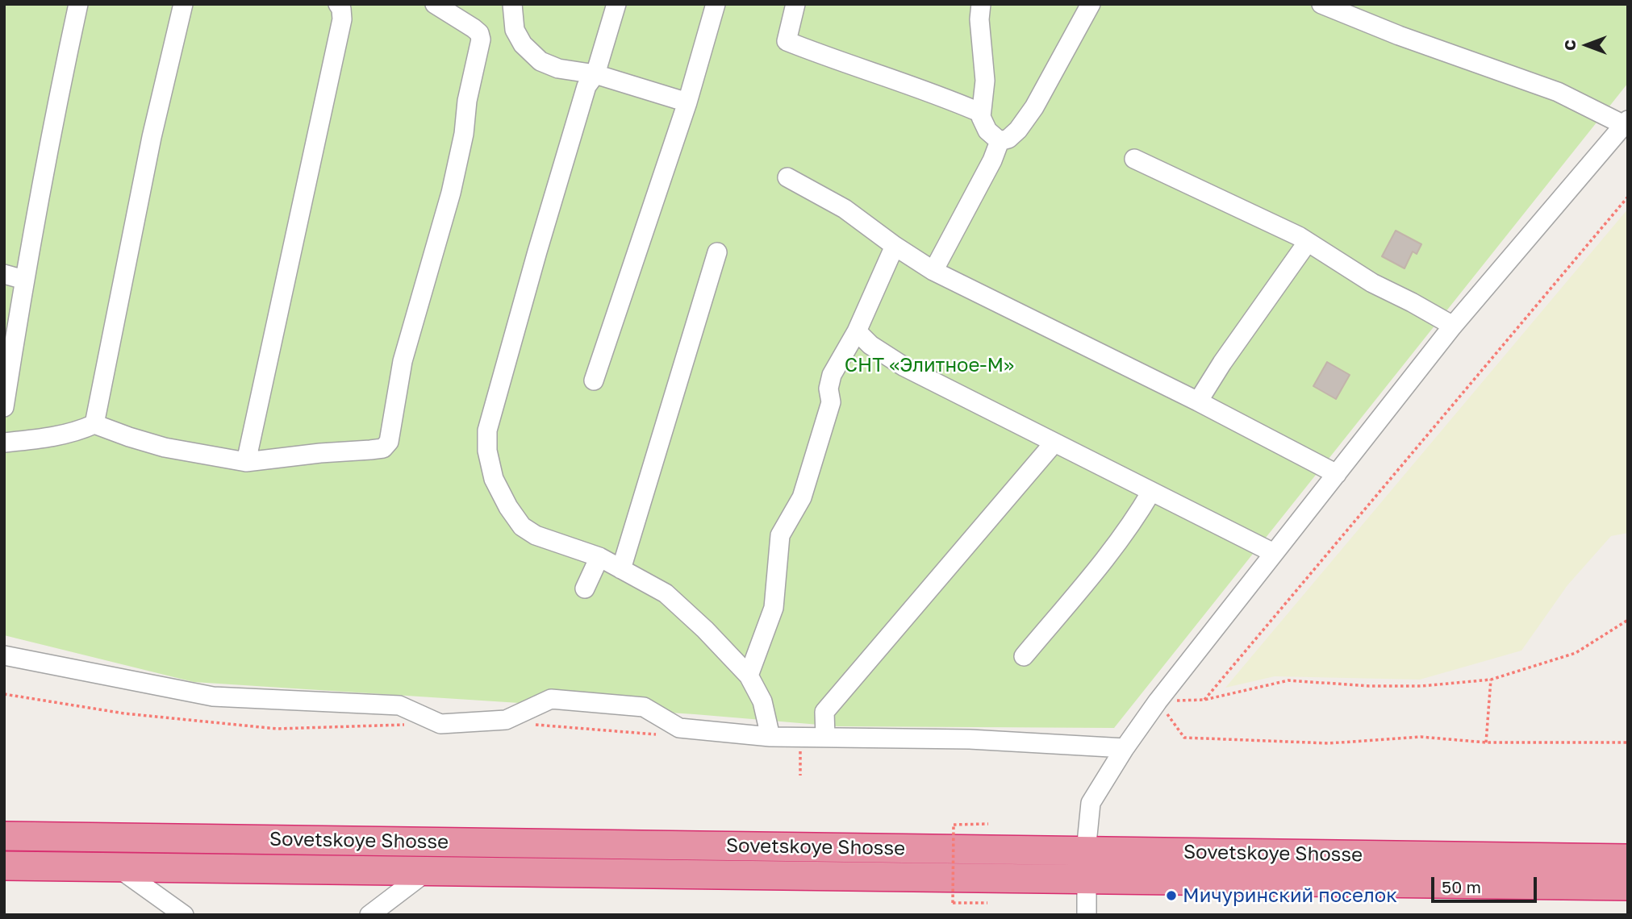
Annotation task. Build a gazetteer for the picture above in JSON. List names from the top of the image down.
{
  "streets": {
    "highway": ["Sovetskoye Shosse"]
  },
  "parks": ["СНТ «Элитное-М»"],
  "places": ["Мичуринский поселок"],
  "scale_bar": "50 m",
  "north": "left"
}
